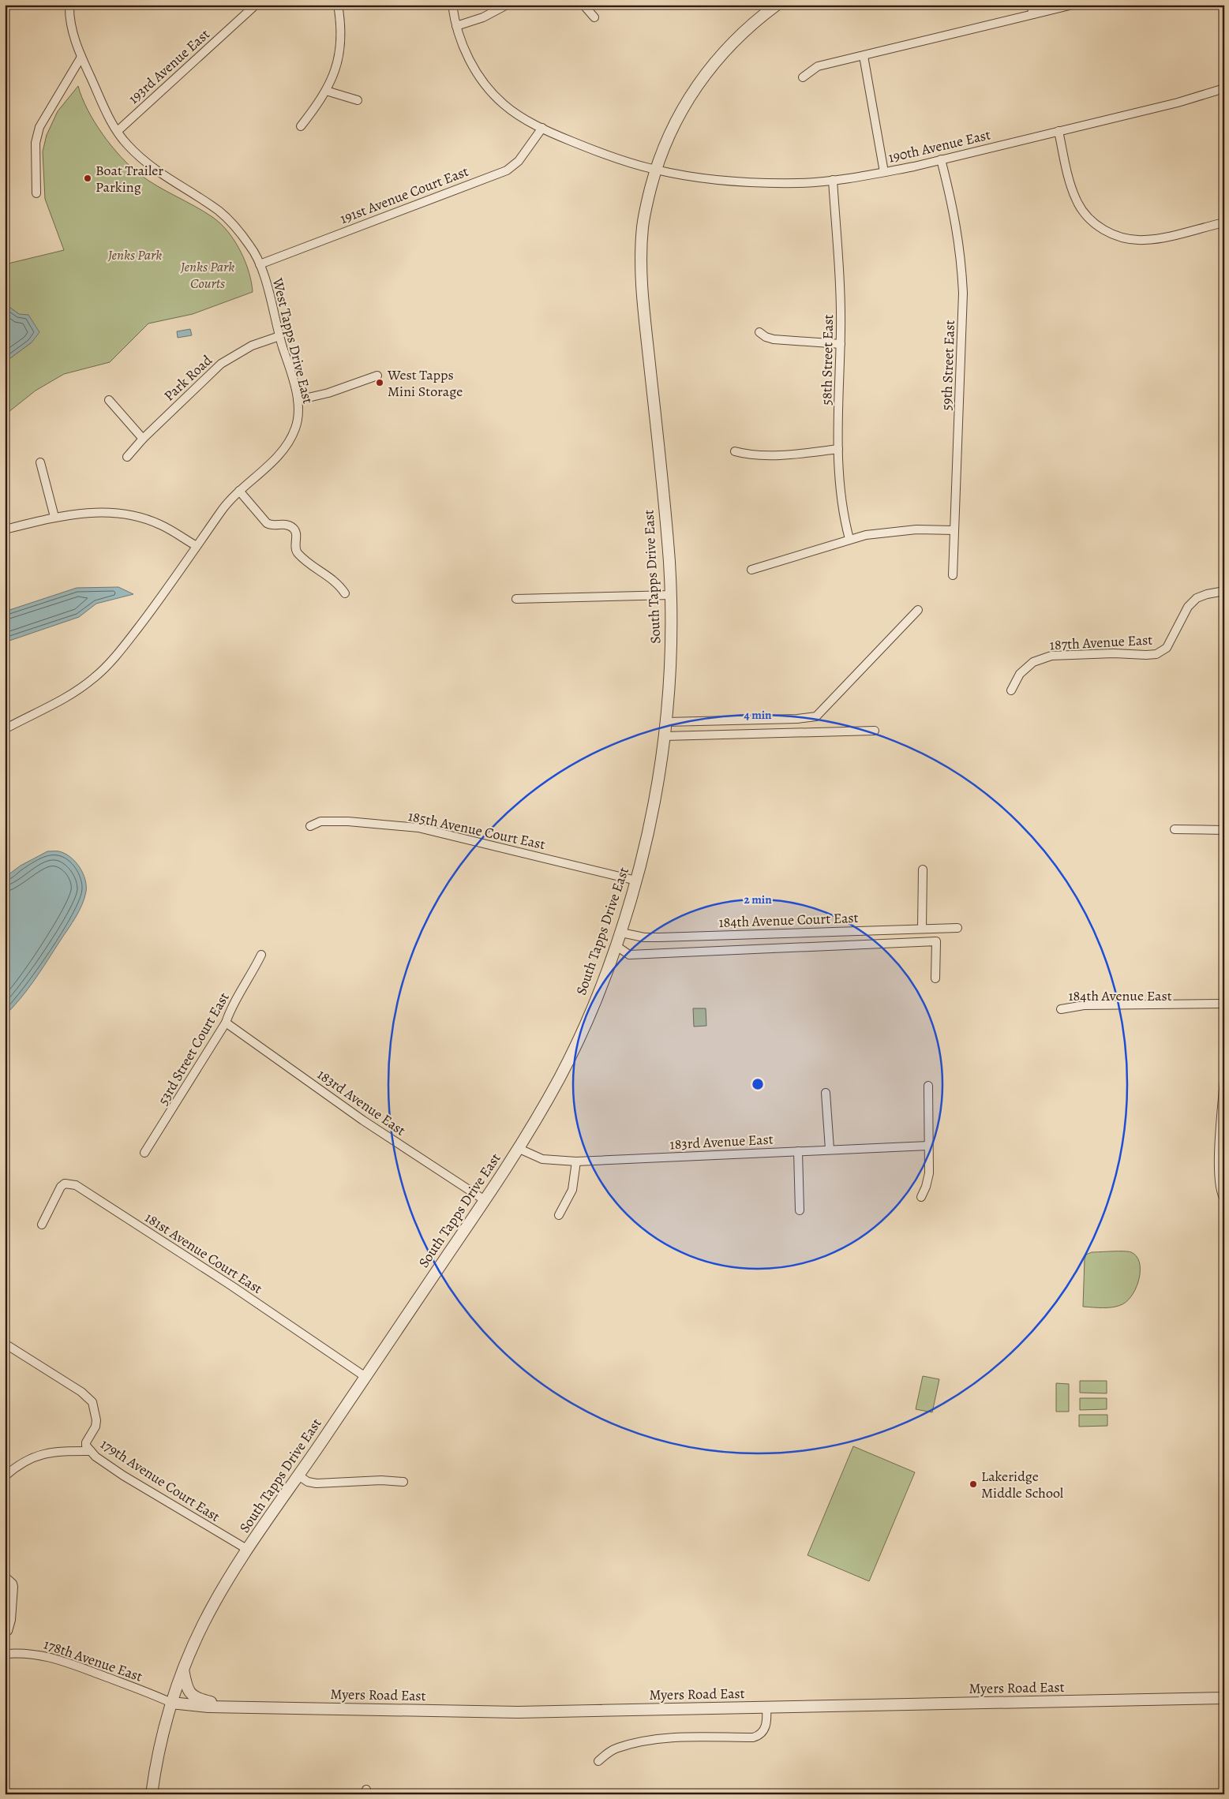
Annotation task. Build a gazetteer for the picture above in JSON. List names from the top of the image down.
{
  "streets": {
    "street": [
      "193rd Avenue East",
      "190th Avenue East",
      "191st Avenue Court East",
      "West Tapps Drive East",
      "58th Street East",
      "59th Street East",
      "Park Road",
      "South Tapps Drive East",
      "187th Avenue East",
      "185th Avenue Court East",
      "184th Avenue Court East",
      "184th Avenue East",
      "53rd Street Court East",
      "183rd Avenue East",
      "181st Avenue Court East",
      "179th Avenue Court East",
      "178th Avenue East",
      "Myers Road East"
    ]
  },
  "crossings": [
    ["193rd Avenue East", "West Tapps Drive East"],
    ["190th Avenue East", "191st Avenue Court East"],
    ["190th Avenue East", "58th Street East"],
    ["190th Avenue East", "59th Street East"],
    ["190th Avenue East", "South Tapps Drive East"],
    ["191st Avenue Court East", "West Tapps Drive East"],
    ["West Tapps Drive East", "Park Road"],
    ["South Tapps Drive East", "185th Avenue Court East"],
    ["South Tapps Drive East", "184th Avenue Court East"],
    ["South Tapps Drive East", "183rd Avenue East"],
    ["South Tapps Drive East", "181st Avenue Court East"],
    ["South Tapps Drive East", "179th Avenue Court East"],
    ["South Tapps Drive East", "178th Avenue East"],
    ["South Tapps Drive East", "Myers Road East"],
    ["53rd Street Court East", "183rd Avenue East"],
    ["178th Avenue East", "Myers Road East"]
  ],
  "parks": ["Jenks Park", "Jenks Park Courts"],
  "places": ["Boat Trailer Parking", "West Tapps Mini Storage", "Lakeridge Middle School"],
  "rings": ["4 min", "2 min"]
}
